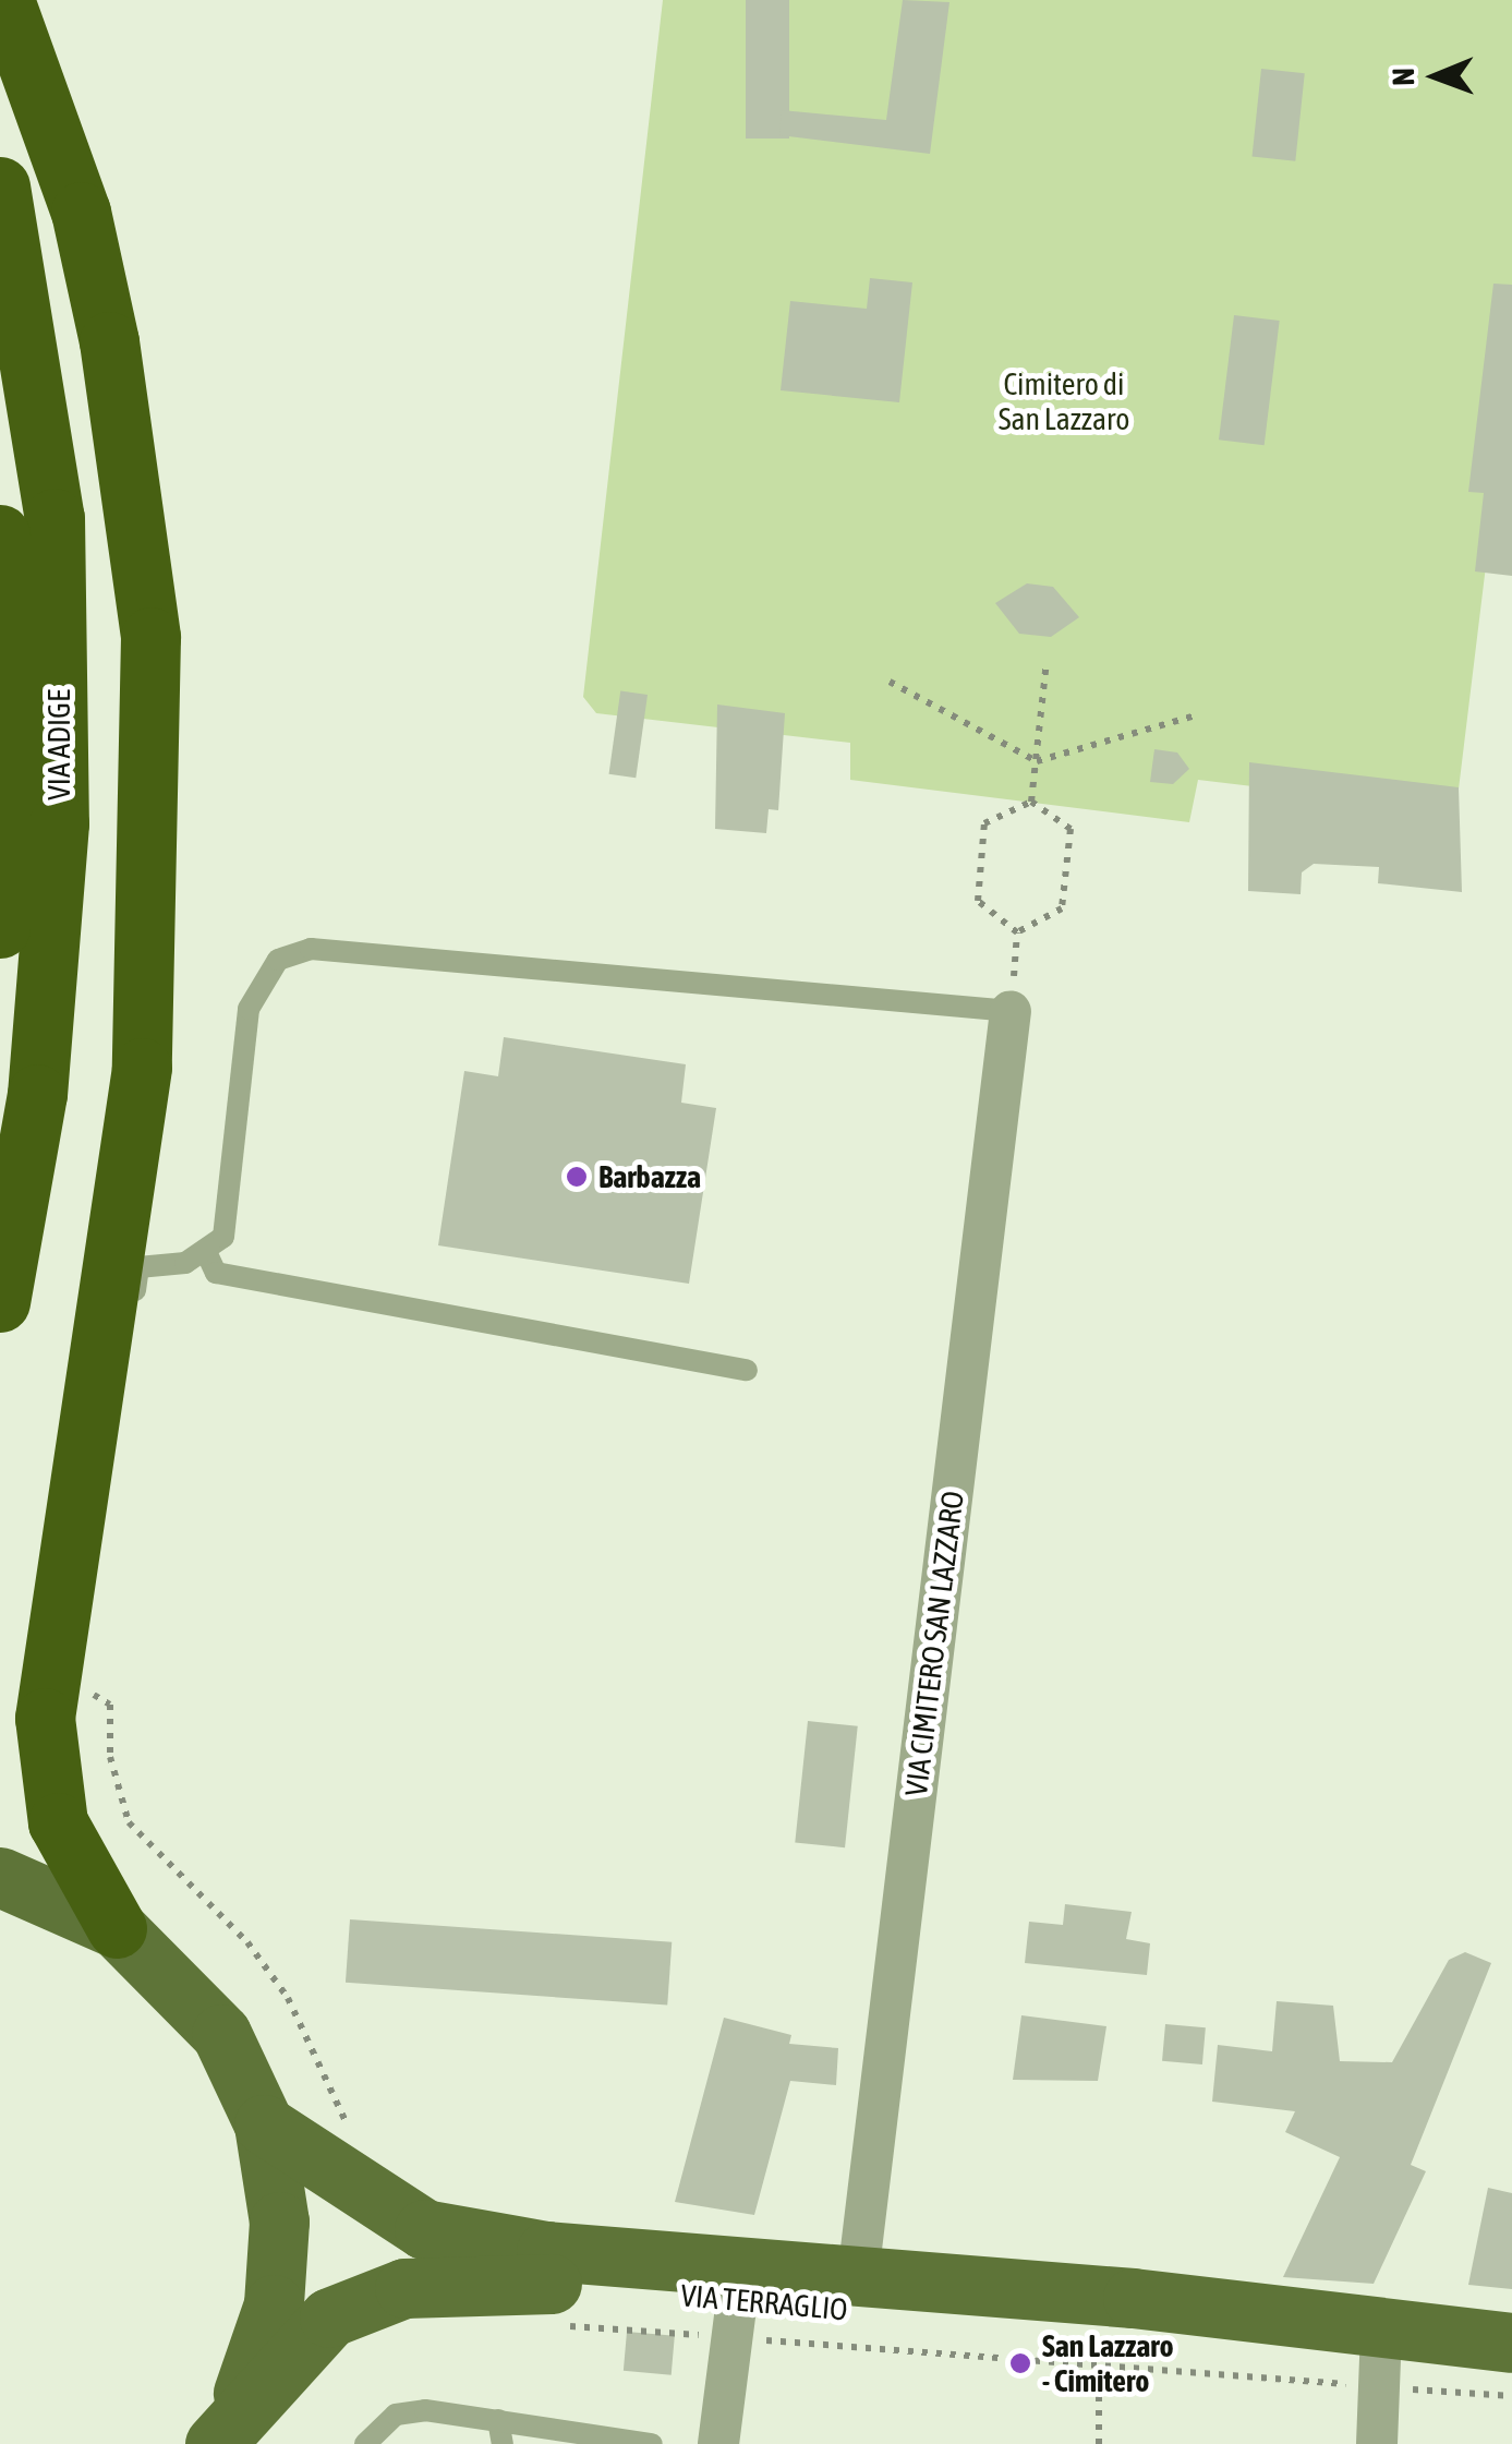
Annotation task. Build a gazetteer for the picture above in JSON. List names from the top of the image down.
{
  "streets": {
    "highway": ["VIA ADIGE"],
    "main road": ["VIA TERRAGLIO"],
    "street": ["VIA CIMITERO SAN LAZZARO"]
  },
  "crossings": [
    ["VIA CIMITERO SAN LAZZARO", "VIA TERRAGLIO"]
  ],
  "parks": ["Cimitero di San Lazzaro"],
  "places": ["Barbazza", "San Lazzaro - Cimitero"],
  "north": "left"
}
